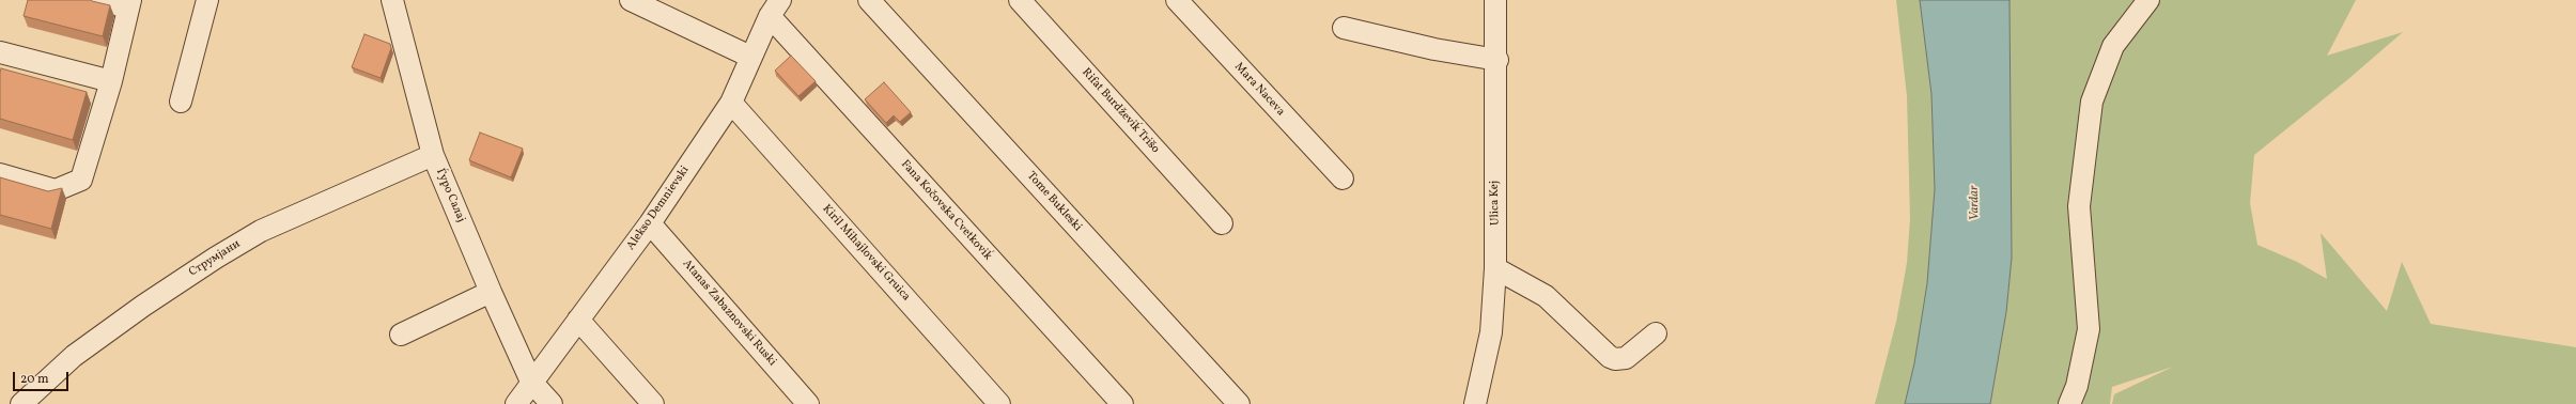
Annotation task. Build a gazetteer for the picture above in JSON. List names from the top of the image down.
{
  "streets": {
    "street": [
      "Mara Naceva",
      "Rifat Burdževiḱ Trišo",
      "Ѓуро Салај",
      "Tome Bukleski",
      "Ulica Kej",
      "Alekso Demnievski",
      "Fana Kočovska Cvetkoviḱ",
      "Kiril Mihajlovski Gruica",
      "Струмјани",
      "Atanas Zabaznovski Ruski"
    ]
  },
  "crossings": [
    ["Ѓуро Салај", "Alekso Demnievski"],
    ["Ѓуро Салај", "Струмјани"],
    ["Alekso Demnievski", "Fana Kočovska Cvetkoviḱ"],
    ["Alekso Demnievski", "Kiril Mihajlovski Gruica"],
    ["Alekso Demnievski", "Atanas Zabaznovski Ruski"]
  ],
  "water": ["Vardar"],
  "scale_bar": "20 m"
}
